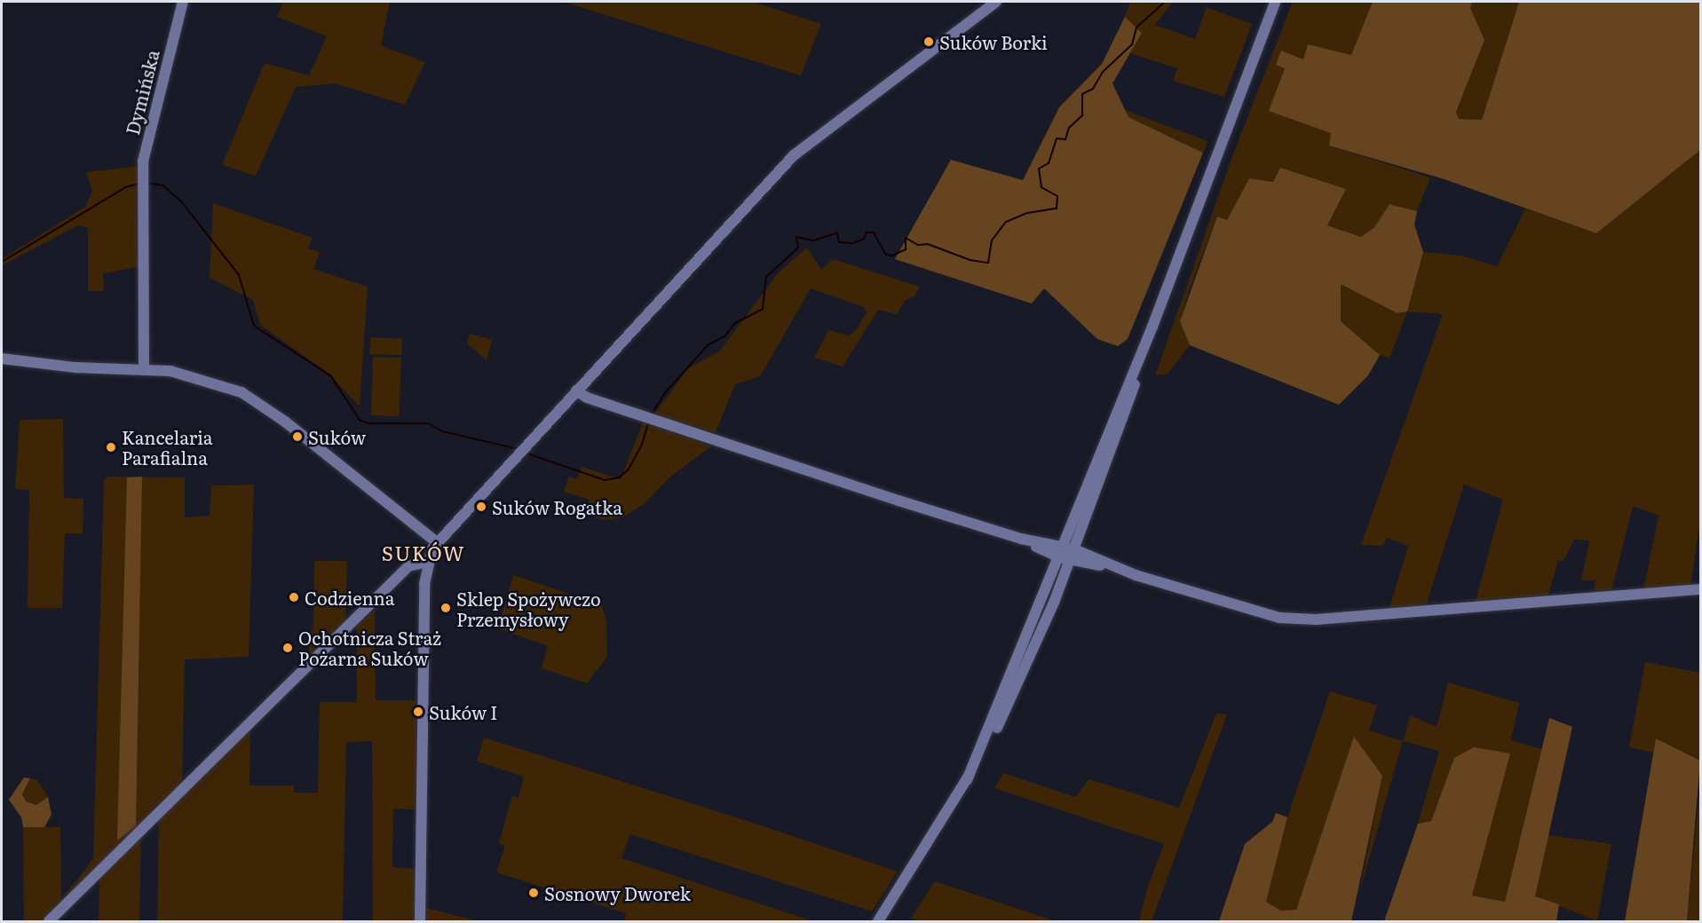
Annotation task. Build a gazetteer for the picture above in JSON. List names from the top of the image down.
{
  "streets": {
    "street": ["Dymińska"]
  },
  "districts": ["SUKÓW"],
  "places": [
    "Suków Borki",
    "Suków",
    "Kancelaria Parafialna",
    "Suków Rogatka",
    "Codzienna",
    "Sklep Spożywczo Przemysłowy",
    "Ochotnicza Straż Pożarna Suków",
    "Suków I",
    "Sosnowy Dworek"
  ]
}
